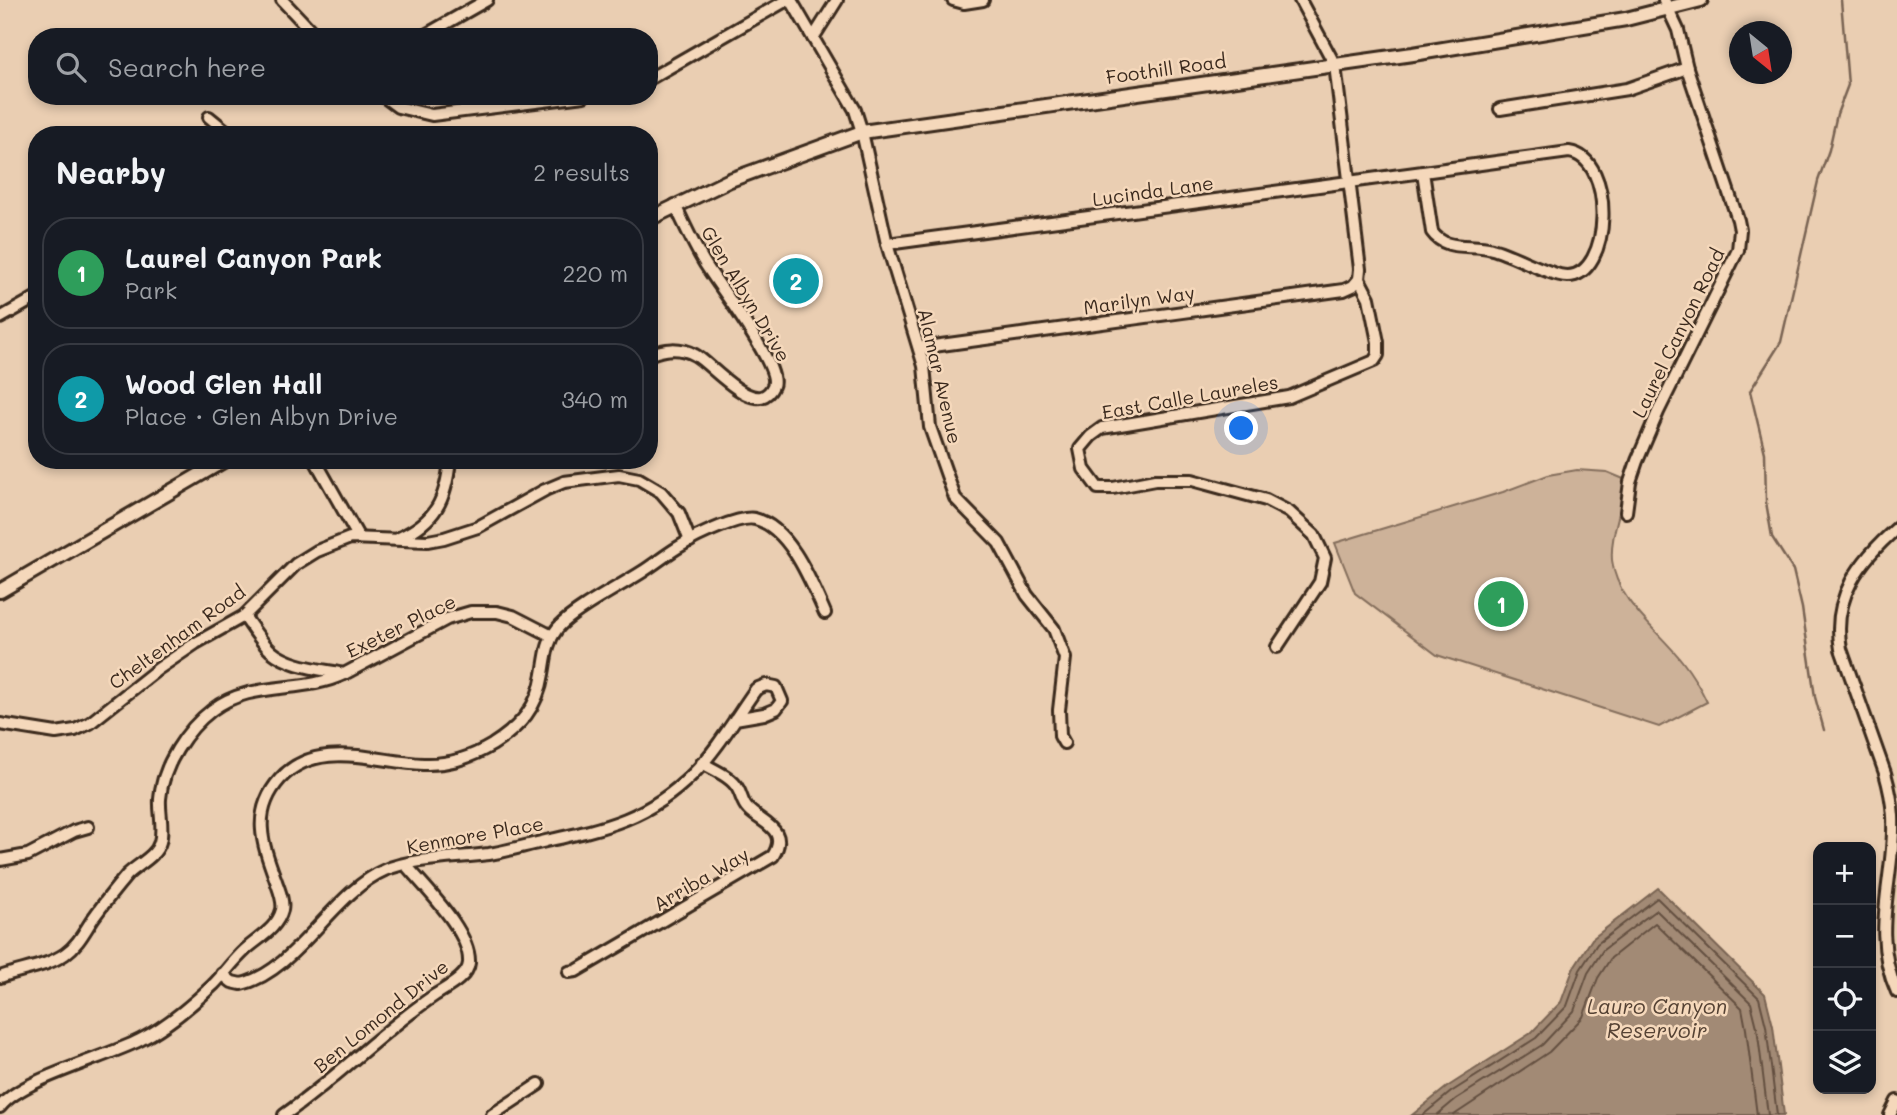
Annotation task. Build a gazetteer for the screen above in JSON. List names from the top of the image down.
{
  "streets": {
    "main road": ["Foothill Road"],
    "street": [
      "Lucinda Lane",
      "Glen Albyn Drive",
      "Marilyn Way",
      "Laurel Canyon Road",
      "Alamar Avenue",
      "East Calle Laureles",
      "Exeter Place",
      "Cheltenham Road",
      "Kenmore Place",
      "Arriba Way",
      "Ben Lomond Drive"
    ]
  },
  "crossings": [
    ["Foothill Road", "Glen Albyn Drive"],
    ["Foothill Road", "Laurel Canyon Road"],
    ["Foothill Road", "Alamar Avenue"],
    ["Foothill Road", "East Calle Laureles"],
    ["Lucinda Lane", "Alamar Avenue"],
    ["Lucinda Lane", "East Calle Laureles"],
    ["Marilyn Way", "Alamar Avenue"],
    ["Marilyn Way", "East Calle Laureles"],
    ["Exeter Place", "Cheltenham Road"],
    ["Kenmore Place", "Arriba Way"],
    ["Kenmore Place", "Ben Lomond Drive"]
  ],
  "water": ["Lauro Canyon Reservoir"],
  "north": "bottom right",
  "page": {
    "search": "Search here",
    "heading": ["Nearby", "2 results"],
    "list": [
      {
        "mark": "1",
        "name": "Laurel Canyon Park",
        "note": "Park",
        "value": "220 m"
      },
      {
        "mark": "2",
        "name": "Wood Glen Hall",
        "note": "Place · Glen Albyn Drive",
        "value": "340 m"
      }
    ],
    "pins": ["2", "1"],
    "map_buttons": ["+", "−"]
  }
}
